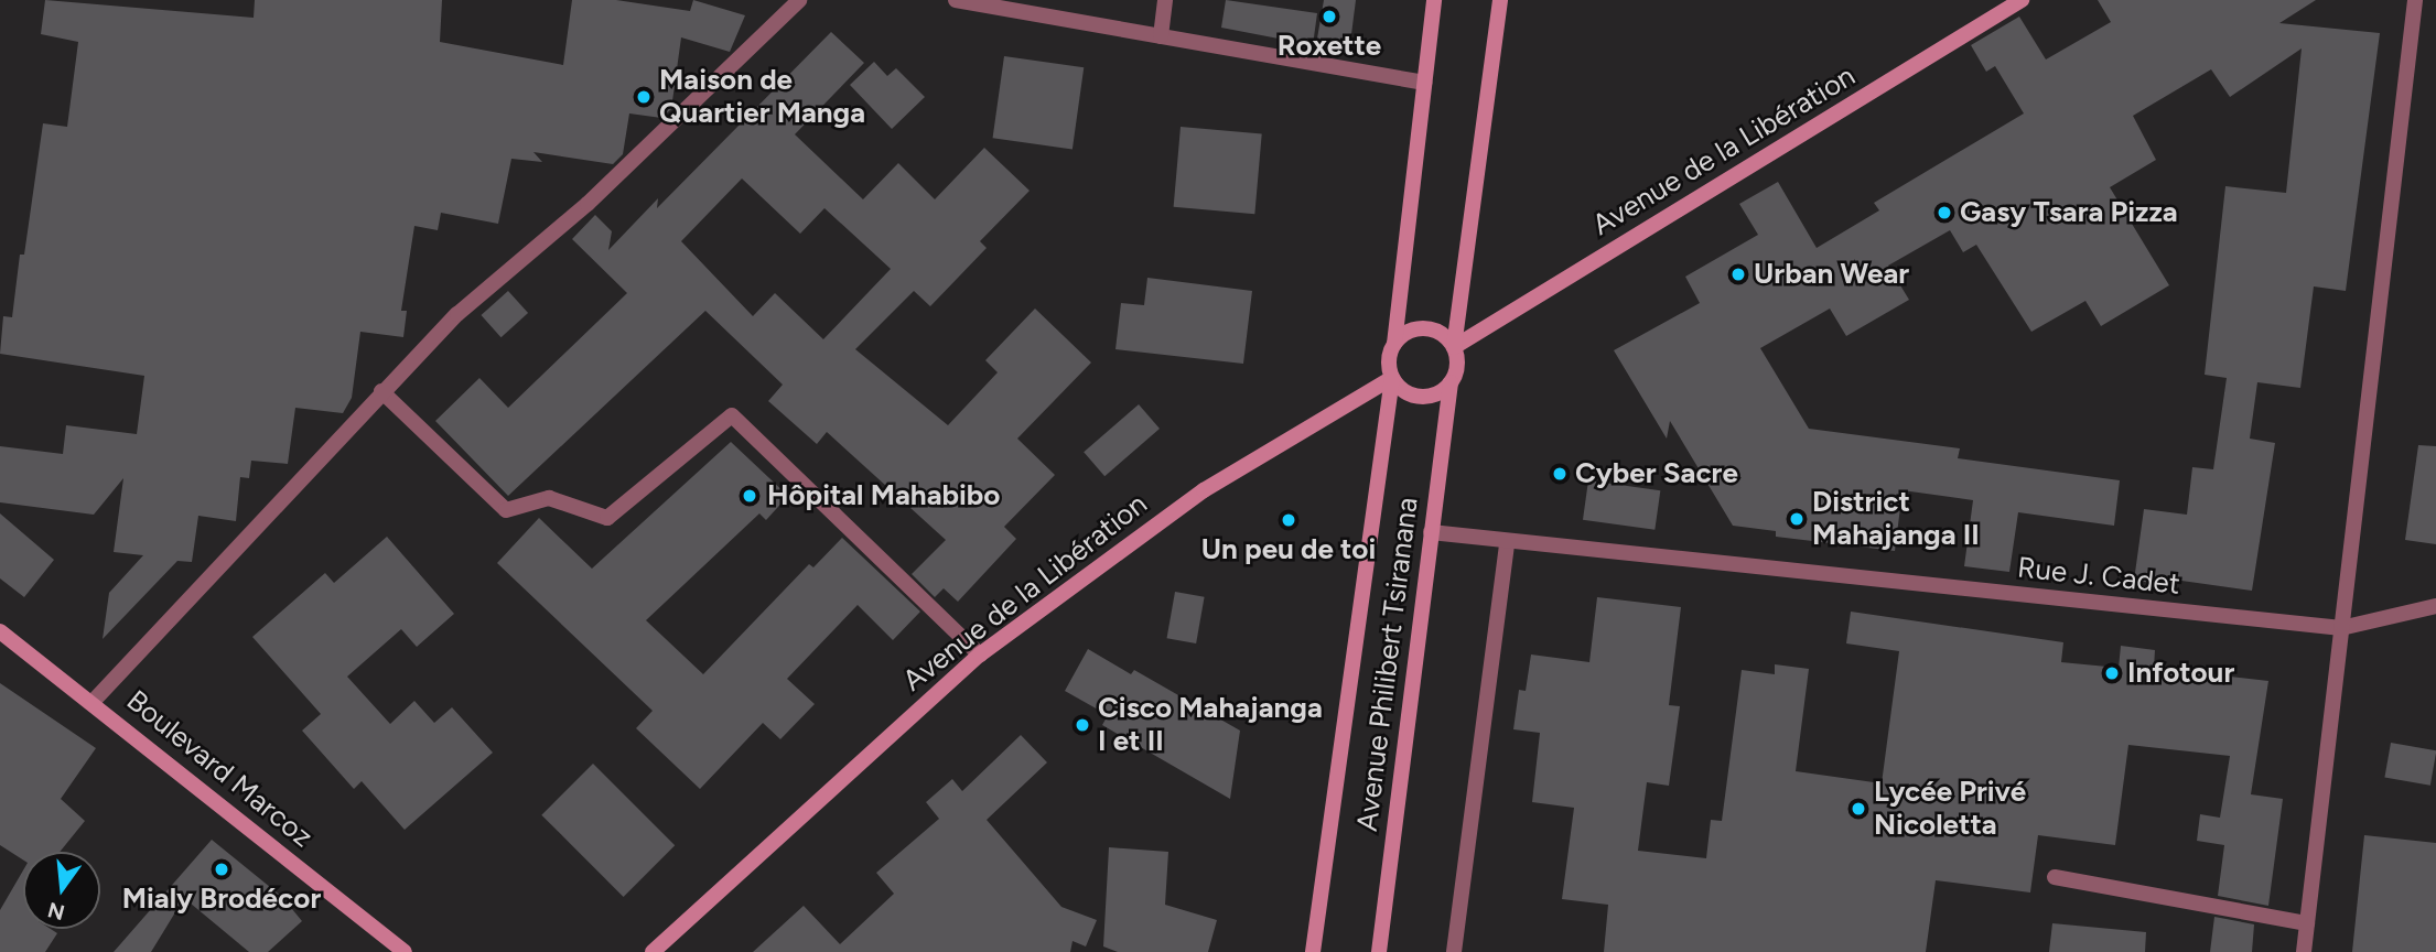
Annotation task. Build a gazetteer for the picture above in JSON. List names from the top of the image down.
{
  "streets": {
    "main road": ["Avenue de la Libération", "Avenue Philibert Tsiranana", "Boulevard Marcoz"],
    "street": ["Rue J. Cadet"]
  },
  "crossings": [
    ["Avenue de la Libération", "Avenue Philibert Tsiranana"],
    ["Rue J. Cadet", "Avenue Philibert Tsiranana"]
  ],
  "places": [
    "Roxette",
    "Maison de Quartier Manga",
    "Gasy Tsara Pizza",
    "Urban Wear",
    "Cyber Sacre",
    "Hôpital Mahabibo",
    "District Mahajanga II",
    "Un peu de toi",
    "Infotour",
    "Cisco Mahajanga I et II",
    "Lycée Privé Nicoletta",
    "Mialy Brodécor"
  ],
  "north": "bottom"
}
